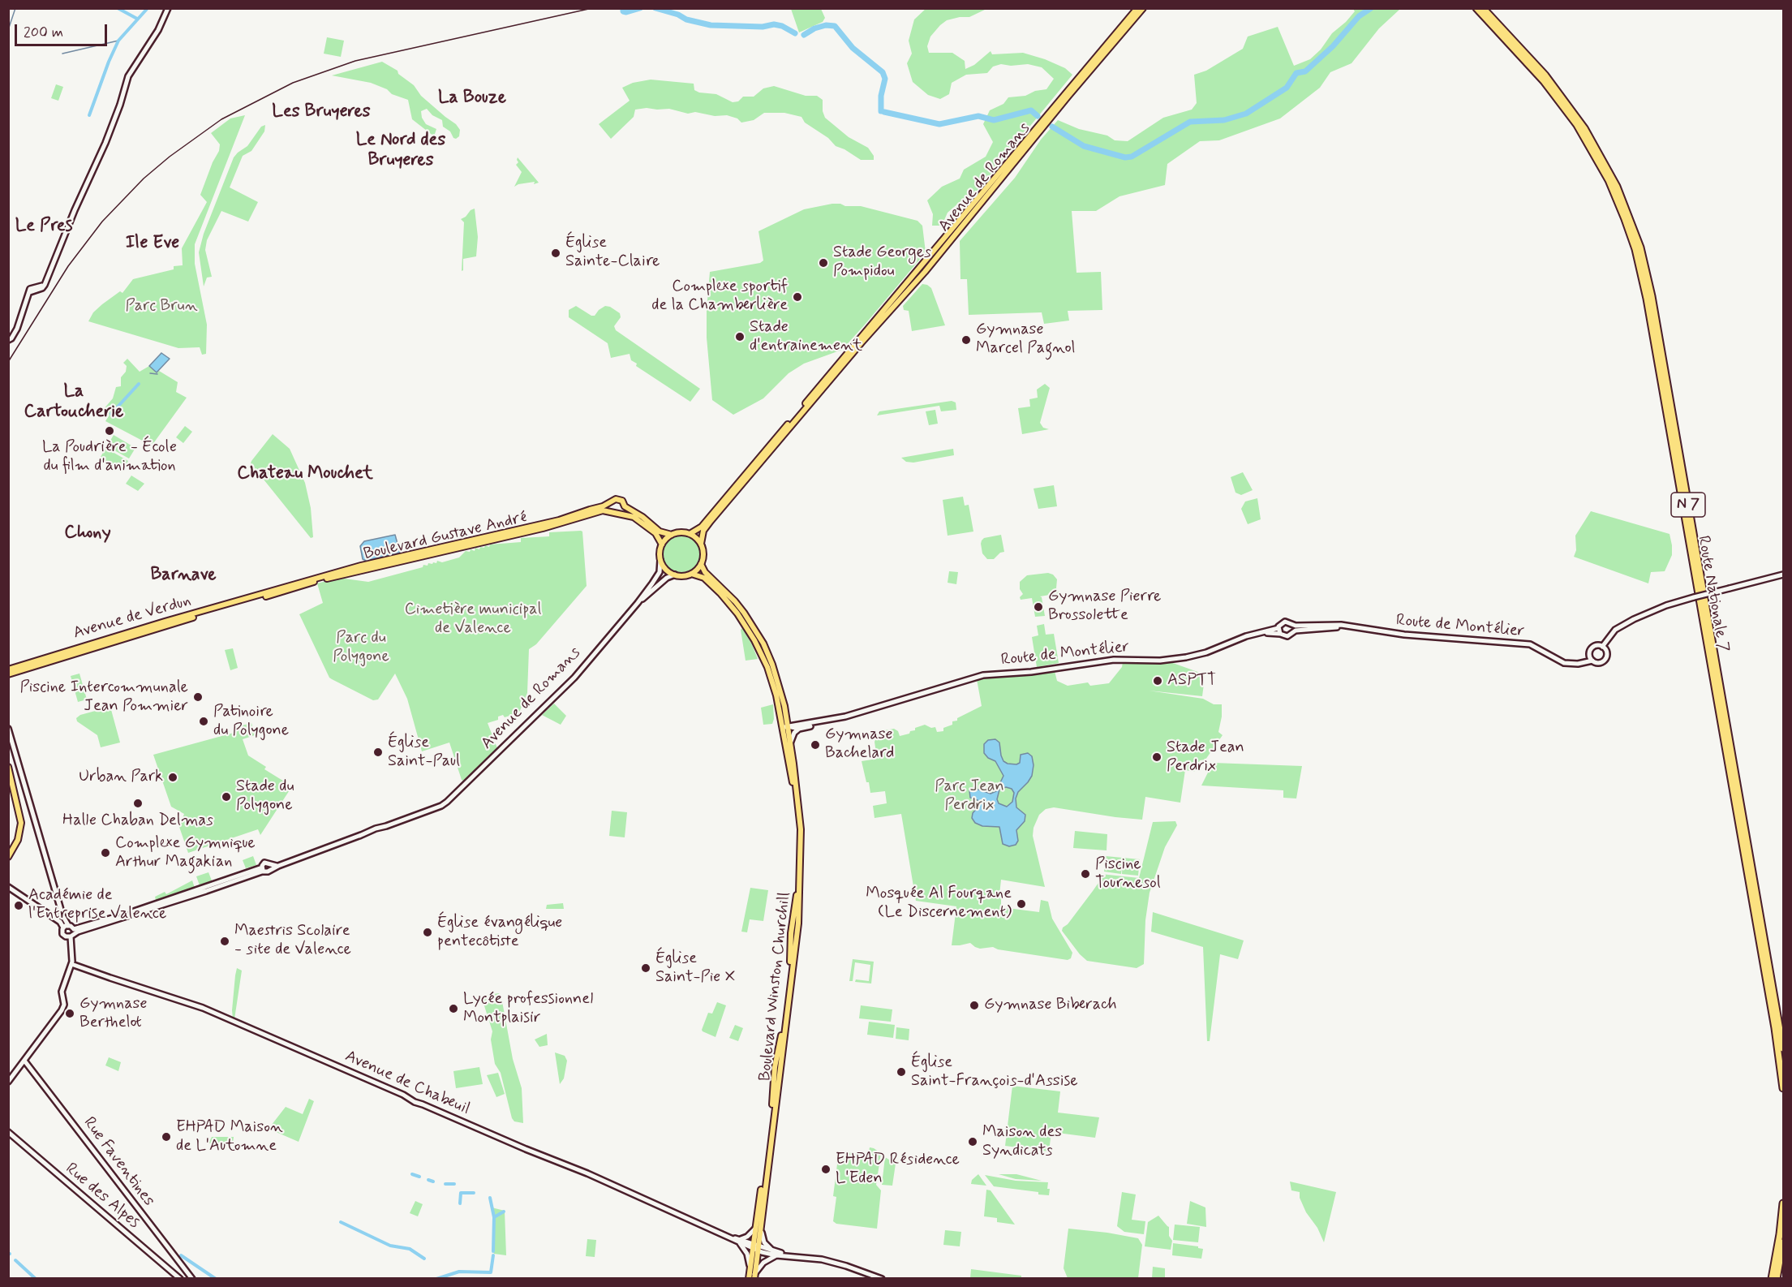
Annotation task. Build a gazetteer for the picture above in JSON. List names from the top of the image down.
{
  "streets": {
    "highway": ["N 7", "Route Nationale 7"],
    "main road": [
      "Avenue de Romans",
      "Boulevard Gustave André",
      "Avenue de Verdun",
      "Route de Montélier",
      "Boulevard Winston Churchill",
      "Avenue de Chabeuil",
      "Rue Faventines",
      "Rue des Alpes"
    ]
  },
  "crossings": [
    ["Avenue de Romans", "Boulevard Gustave André"],
    ["Boulevard Gustave André", "Avenue de Verdun"],
    ["Route de Montélier", "Boulevard Winston Churchill"],
    ["Boulevard Winston Churchill", "Avenue de Chabeuil"]
  ],
  "districts": [
    "La Bouze",
    "Les Bruyeres",
    "Le Nord des Bruyeres",
    "Le Pres",
    "Ile Eve",
    "La Cartoucherie",
    "Chateau Mouchet",
    "Chony",
    "Barnave"
  ],
  "parks": [
    "Parc Brun",
    "Cimetière municipal de Valence",
    "Parc du Polygone",
    "Parc Jean Perdrix"
  ],
  "places": [
    "Église Sainte-Claire",
    "Stade Georges Pompidou",
    "Complexe sportif de la Chamberlière",
    "Stade d'entrainement",
    "Gymnase Marcel Pagnol",
    "La Poudrière - École du film d'animation",
    "Gymnase Pierre Brossolette",
    "ASPTT",
    "Piscine Intercommunale Jean Pommier",
    "Patinoire du Polygone",
    "Gymnase Bachelard",
    "Église Saint-Paul",
    "Stade Jean Perdrix",
    "Urban Park",
    "Stade du Polygone",
    "Halle Chaban Delmas",
    "Complexe Gymnique Arthur Magakian",
    "Piscine Tournesol",
    "Mosquée Al Fourqane (Le Discernement)",
    "Académie de l'Entreprise Valence",
    "Église évangélique pentecôtiste",
    "Maestris Scolaire - site de Valence",
    "Église Saint-Pie X",
    "Gymnase Biberach",
    "Lycée professionnel Montplaisir",
    "Gymnase Berthelot",
    "Église Saint-François-d'Assise",
    "EHPAD Maison de L'Automne",
    "Maison des Syndicats",
    "EHPAD Résidence L'Eden"
  ],
  "scale_bar": "200 m"
}
